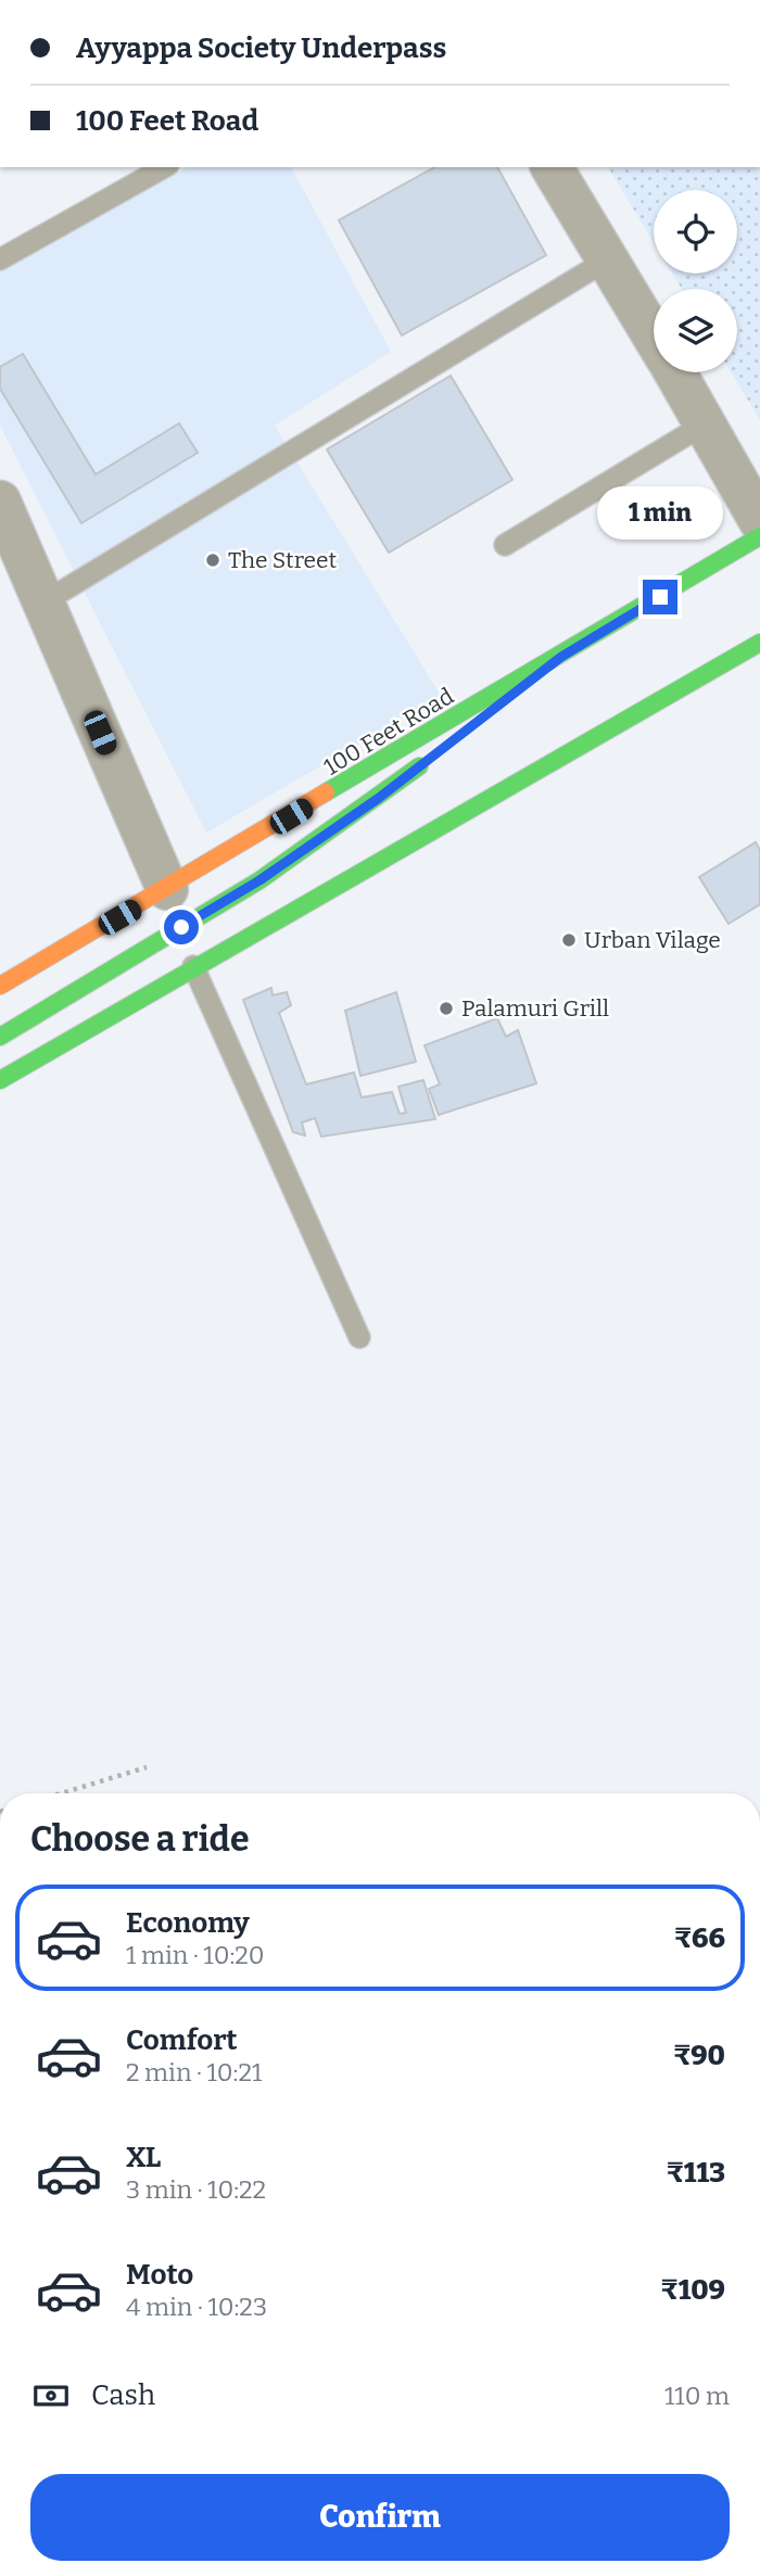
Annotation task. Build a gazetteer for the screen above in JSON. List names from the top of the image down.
{
  "streets": {
    "main road": ["100 Feet Road"]
  },
  "places": ["The Street", "Urban Vilage", "Palamuri Grill"],
  "page": {
    "banner": ["Ayyappa Society Underpass", "100 Feet Road"],
    "bubble": "1 min",
    "heading": "Choose a ride",
    "list": [
      {
        "name": "Economy",
        "note": "1 min · 10:20",
        "value": "₹66"
      },
      {
        "name": "Comfort",
        "note": "2 min · 10:21",
        "value": "₹90"
      },
      {
        "name": "XL",
        "note": "3 min · 10:22",
        "value": "₹113"
      },
      {
        "name": "Moto",
        "note": "4 min · 10:23",
        "value": "₹109"
      }
    ],
    "pay": ["Cash", "110 m"],
    "buttons": "Confirm"
  }
}
